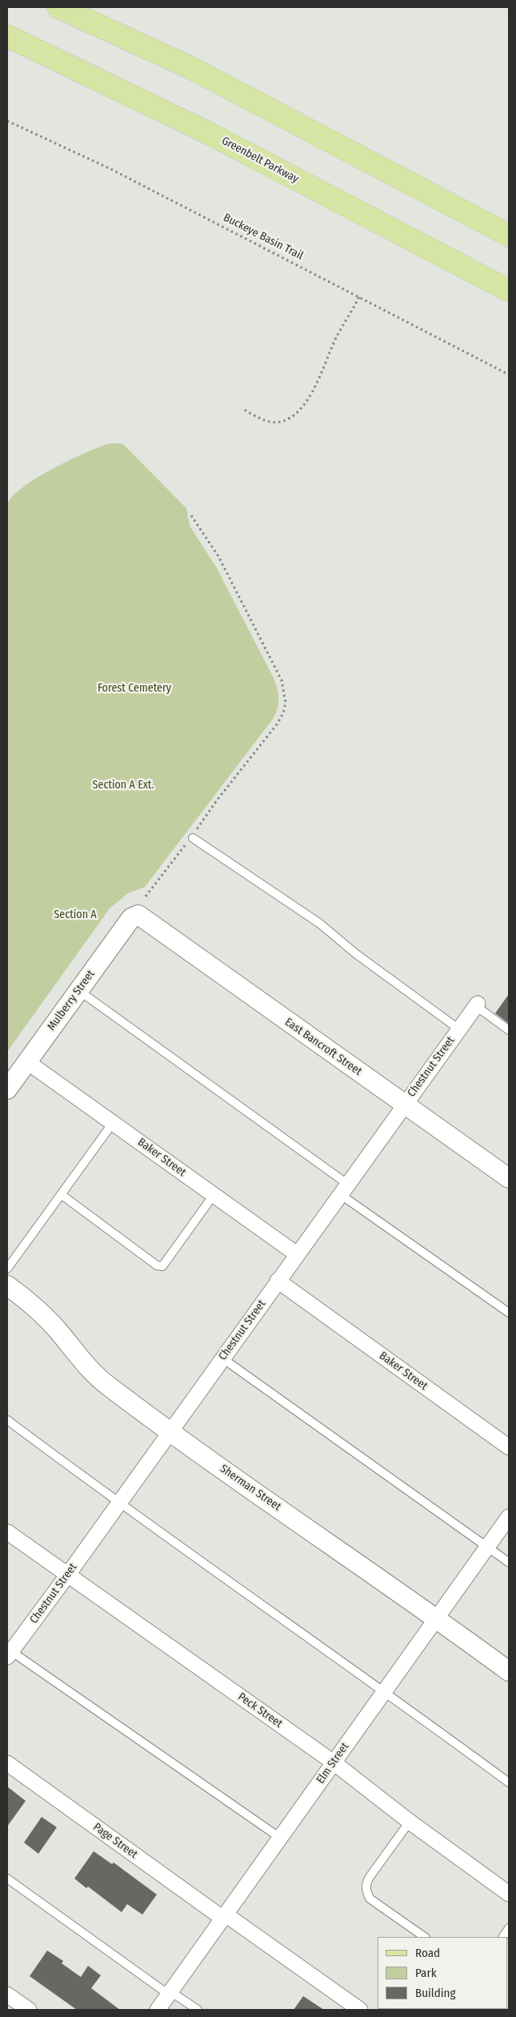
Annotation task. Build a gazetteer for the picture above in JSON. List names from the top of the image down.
{
  "streets": {
    "main road": ["Greenbelt Parkway"],
    "street": [
      "Mulberry Street",
      "East Bancroft Street",
      "Chestnut Street",
      "Baker Street",
      "Sherman Street",
      "Peck Street",
      "Elm Street",
      "Page Street"
    ],
    "path": ["Buckeye Basin Trail"]
  },
  "crossings": [
    ["Mulberry Street", "East Bancroft Street"],
    ["Mulberry Street", "Baker Street"],
    ["East Bancroft Street", "Chestnut Street"],
    ["Chestnut Street", "Baker Street"],
    ["Chestnut Street", "Sherman Street"],
    ["Chestnut Street", "Peck Street"],
    ["Sherman Street", "Elm Street"],
    ["Peck Street", "Elm Street"],
    ["Elm Street", "Page Street"]
  ],
  "parks": ["Forest Cemetery", "Section A Ext.", "Section A"],
  "legend": ["Road", "Park", "Building"]
}
